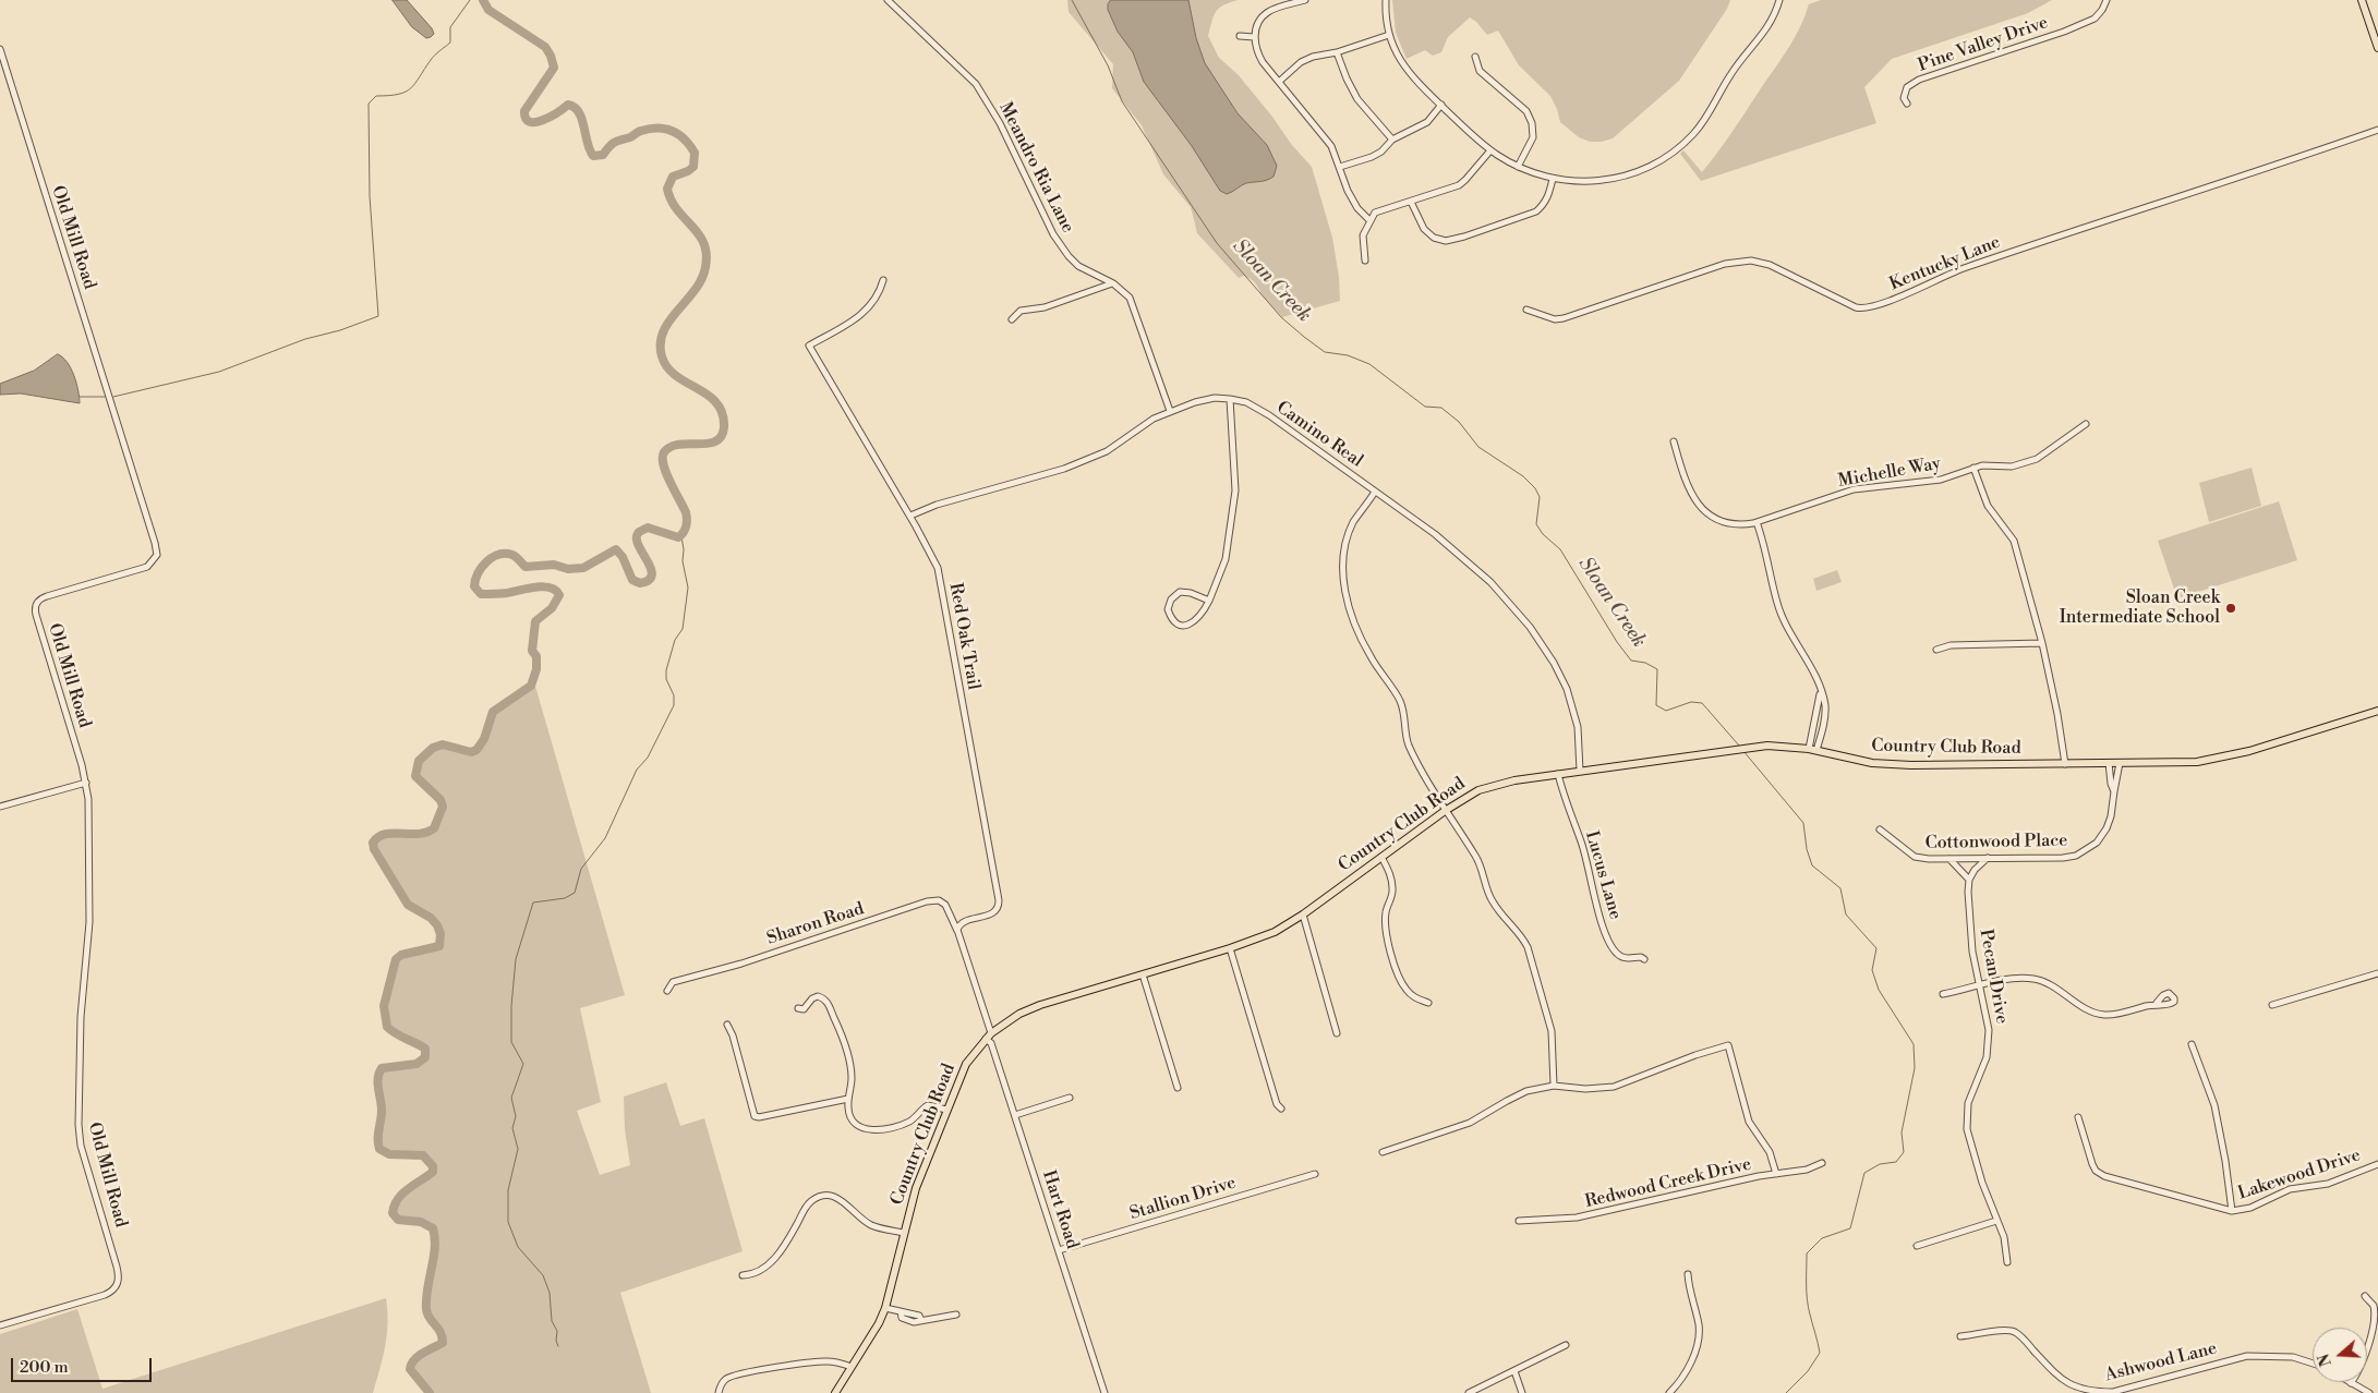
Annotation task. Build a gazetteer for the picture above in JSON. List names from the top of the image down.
{
  "streets": {
    "main road": ["Country Club Road"],
    "street": [
      "Pine Valley Drive",
      "Meandro Ria Lane",
      "Old Mill Road",
      "Kentucky Lane",
      "Camino Real",
      "Michelle Way",
      "Red Oak Trail",
      "Cottonwood Place",
      "Lucus Lane",
      "Sharon Road",
      "Pecan Drive",
      "Lakewood Drive",
      "Redwood Creek Drive",
      "Stallion Drive",
      "Hart Road",
      "Ashwood Lane"
    ]
  },
  "crossings": [
    ["Meandro Ria Lane", "Camino Real"],
    ["Camino Real", "Red Oak Trail"],
    ["Camino Real", "Country Club Road"],
    ["Red Oak Trail", "Sharon Road"],
    ["Country Club Road", "Cottonwood Place"],
    ["Country Club Road", "Lucus Lane"],
    ["Country Club Road", "Hart Road"],
    ["Stallion Drive", "Hart Road"]
  ],
  "water": ["Sloan Creek"],
  "places": ["Sloan Creek Intermediate School"],
  "scale_bar": "200 m",
  "north": "left"
}
